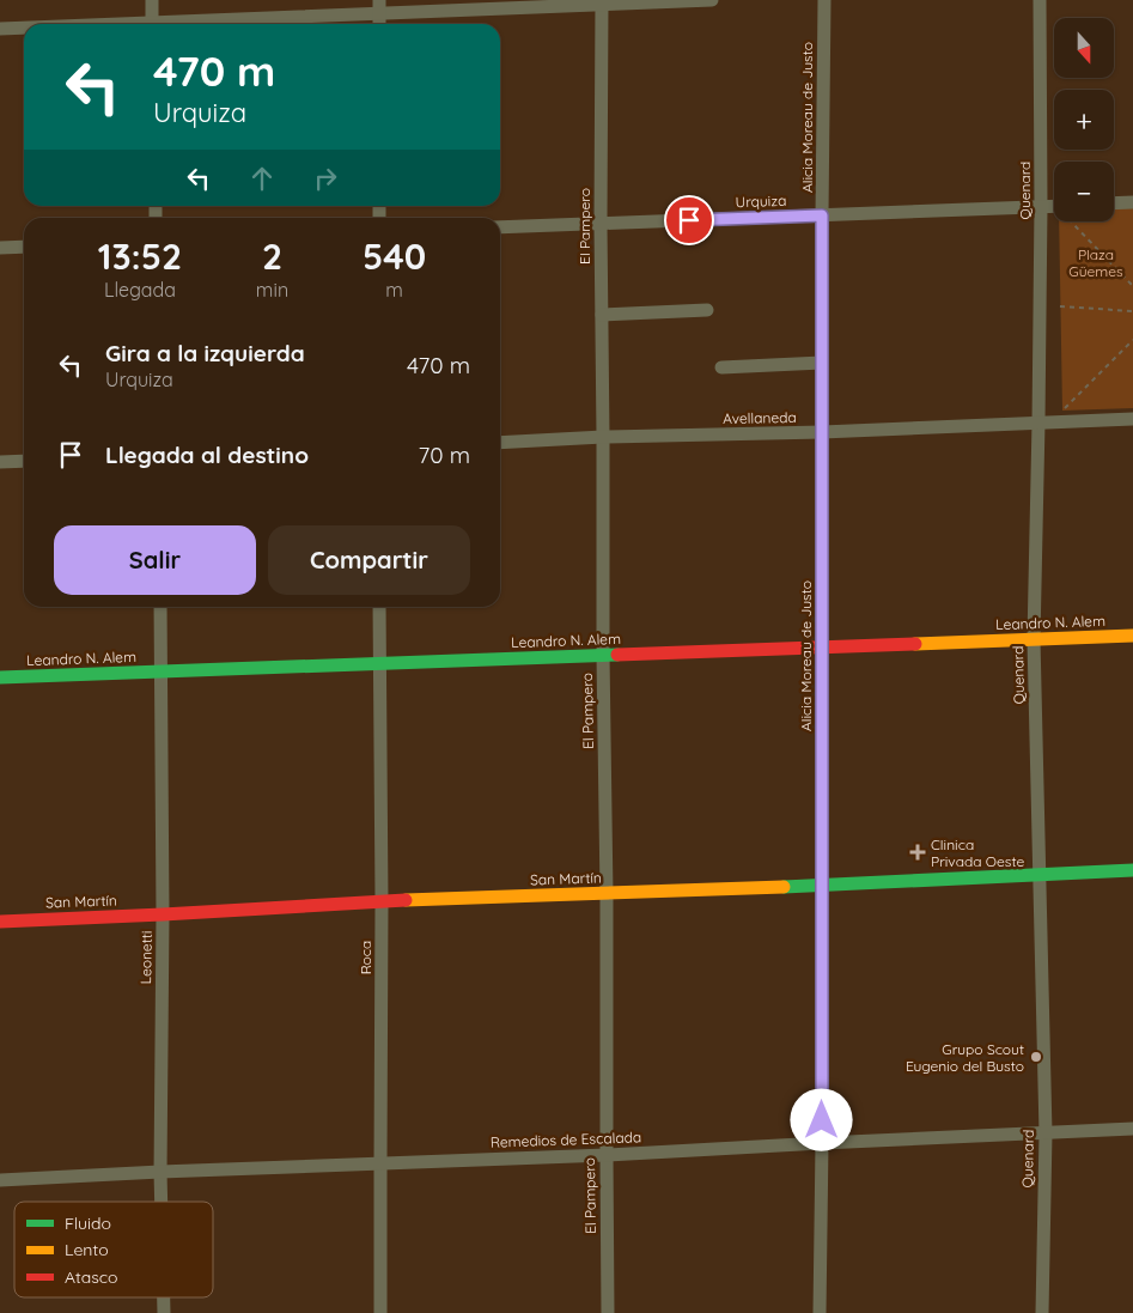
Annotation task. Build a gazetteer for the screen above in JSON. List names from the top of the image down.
{
  "streets": {
    "main road": ["Leandro N. Alem", "San Martín"],
    "street": [
      "Alicia Moreau de Justo",
      "Quenard",
      "Urquiza",
      "El Pampero",
      "Avellaneda",
      "Leonetti",
      "Roca",
      "Remedios de Escalada"
    ]
  },
  "crossings": [
    ["Alicia Moreau de Justo", "Urquiza"],
    ["Alicia Moreau de Justo", "Avellaneda"],
    ["Alicia Moreau de Justo", "Leandro N. Alem"],
    ["Alicia Moreau de Justo", "San Martín"],
    ["Alicia Moreau de Justo", "Remedios de Escalada"],
    ["Quenard", "Urquiza"],
    ["Quenard", "Avellaneda"],
    ["Quenard", "Leandro N. Alem"],
    ["Quenard", "San Martín"],
    ["Quenard", "Remedios de Escalada"],
    ["Urquiza", "El Pampero"],
    ["El Pampero", "Avellaneda"],
    ["El Pampero", "Leandro N. Alem"],
    ["El Pampero", "San Martín"],
    ["El Pampero", "Remedios de Escalada"],
    ["Leandro N. Alem", "Leonetti"],
    ["Leandro N. Alem", "Roca"],
    ["San Martín", "Leonetti"],
    ["San Martín", "Roca"],
    ["Leonetti", "Remedios de Escalada"],
    ["Roca", "Remedios de Escalada"]
  ],
  "parks": ["Plaza Güemes"],
  "places": {
    "health": ["Clinica Privada Oeste"],
    "other": ["Grupo Scout Eugenio del Busto"]
  },
  "legend": ["Fluido", "Lento", "Atasco"],
  "north": "bottom",
  "page": {
    "map_buttons": ["+", "−"],
    "turn": ["470 m", "Urquiza"],
    "eta": [
      "13:52",
      "Llegada",
      "2",
      "min",
      "540",
      "m"
    ],
    "list": [
      {
        "name": "Gira a la izquierda",
        "note": "Urquiza",
        "value": "470 m"
      },
      {
        "name": "Llegada al destino",
        "value": "70 m"
      }
    ],
    "buttons": ["Salir", "Compartir"]
  }
}
